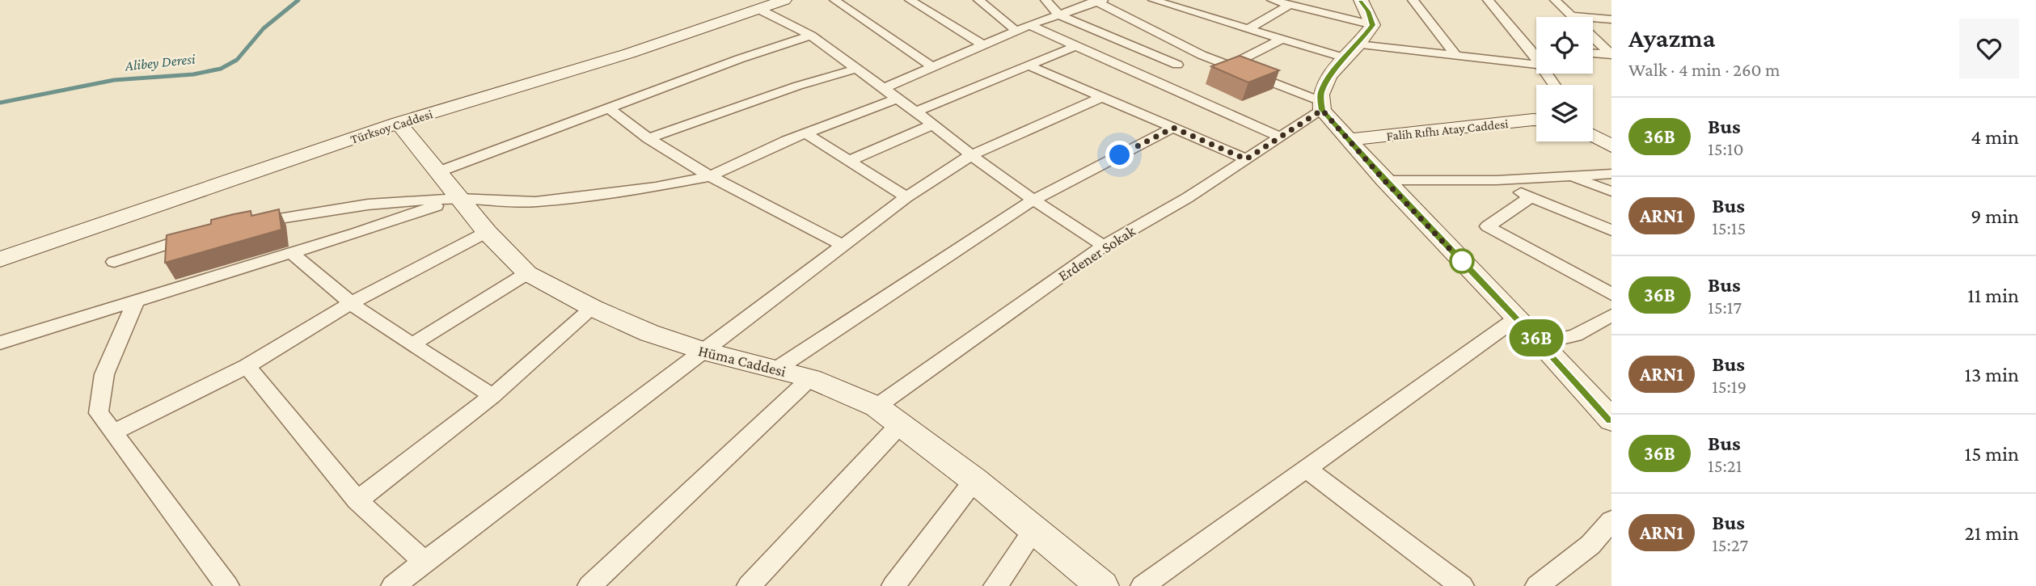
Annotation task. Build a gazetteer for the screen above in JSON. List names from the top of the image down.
{
  "streets": {
    "main road": ["Türksoy Caddesi", "Falih Rıfhı Atay Caddesi", "Hüma Caddesi"],
    "street": ["Erdener Sokak"]
  },
  "crossings": [
    ["Türksoy Caddesi", "Hüma Caddesi"],
    ["Erdener Sokak", "Hüma Caddesi"]
  ],
  "water": ["Alibey Deresi"],
  "lines": ["bus line 36B"],
  "page": {
    "on_map": "36B",
    "heading": ["Ayazma", "Walk · 4 min · 260 m"],
    "list": [
      {
        "mark": "36B",
        "name": "Bus",
        "note": "15:10",
        "value": "4 min"
      },
      {
        "mark": "ARN1",
        "name": "Bus",
        "note": "15:15",
        "value": "9 min"
      },
      {
        "mark": "36B",
        "name": "Bus",
        "note": "15:17",
        "value": "11 min"
      },
      {
        "mark": "ARN1",
        "name": "Bus",
        "note": "15:19",
        "value": "13 min"
      },
      {
        "mark": "36B",
        "name": "Bus",
        "note": "15:21",
        "value": "15 min"
      },
      {
        "mark": "ARN1",
        "name": "Bus",
        "note": "15:27",
        "value": "21 min"
      }
    ]
  }
}
